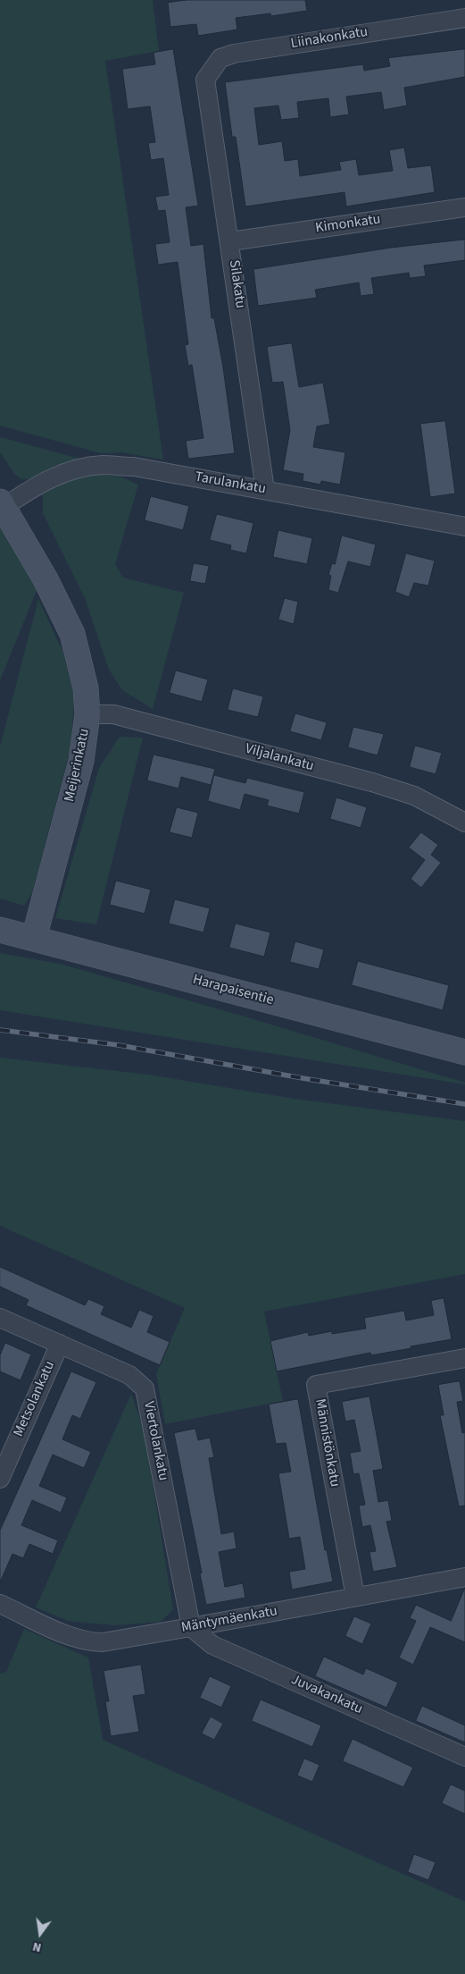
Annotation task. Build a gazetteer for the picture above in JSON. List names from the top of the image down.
{
  "streets": {
    "main road": ["Meijerinkatu", "Harapaisentie"],
    "street": [
      "Liinakonkatu",
      "Kimonkatu",
      "Silakatu",
      "Tarulankatu",
      "Viljalankatu",
      "Metsolankatu",
      "Viertolankatu",
      "Männistönkatu",
      "Mäntymäenkatu",
      "Juvakankatu"
    ]
  },
  "crossings": [
    ["Liinakonkatu", "Silakatu"],
    ["Kimonkatu", "Silakatu"],
    ["Silakatu", "Tarulankatu"],
    ["Tarulankatu", "Meijerinkatu"],
    ["Viljalankatu", "Meijerinkatu"],
    ["Meijerinkatu", "Harapaisentie"],
    ["Metsolankatu", "Viertolankatu"],
    ["Viertolankatu", "Mäntymäenkatu"],
    ["Viertolankatu", "Juvakankatu"],
    ["Männistönkatu", "Mäntymäenkatu"],
    ["Mäntymäenkatu", "Juvakankatu"]
  ],
  "north": "bottom"
}
